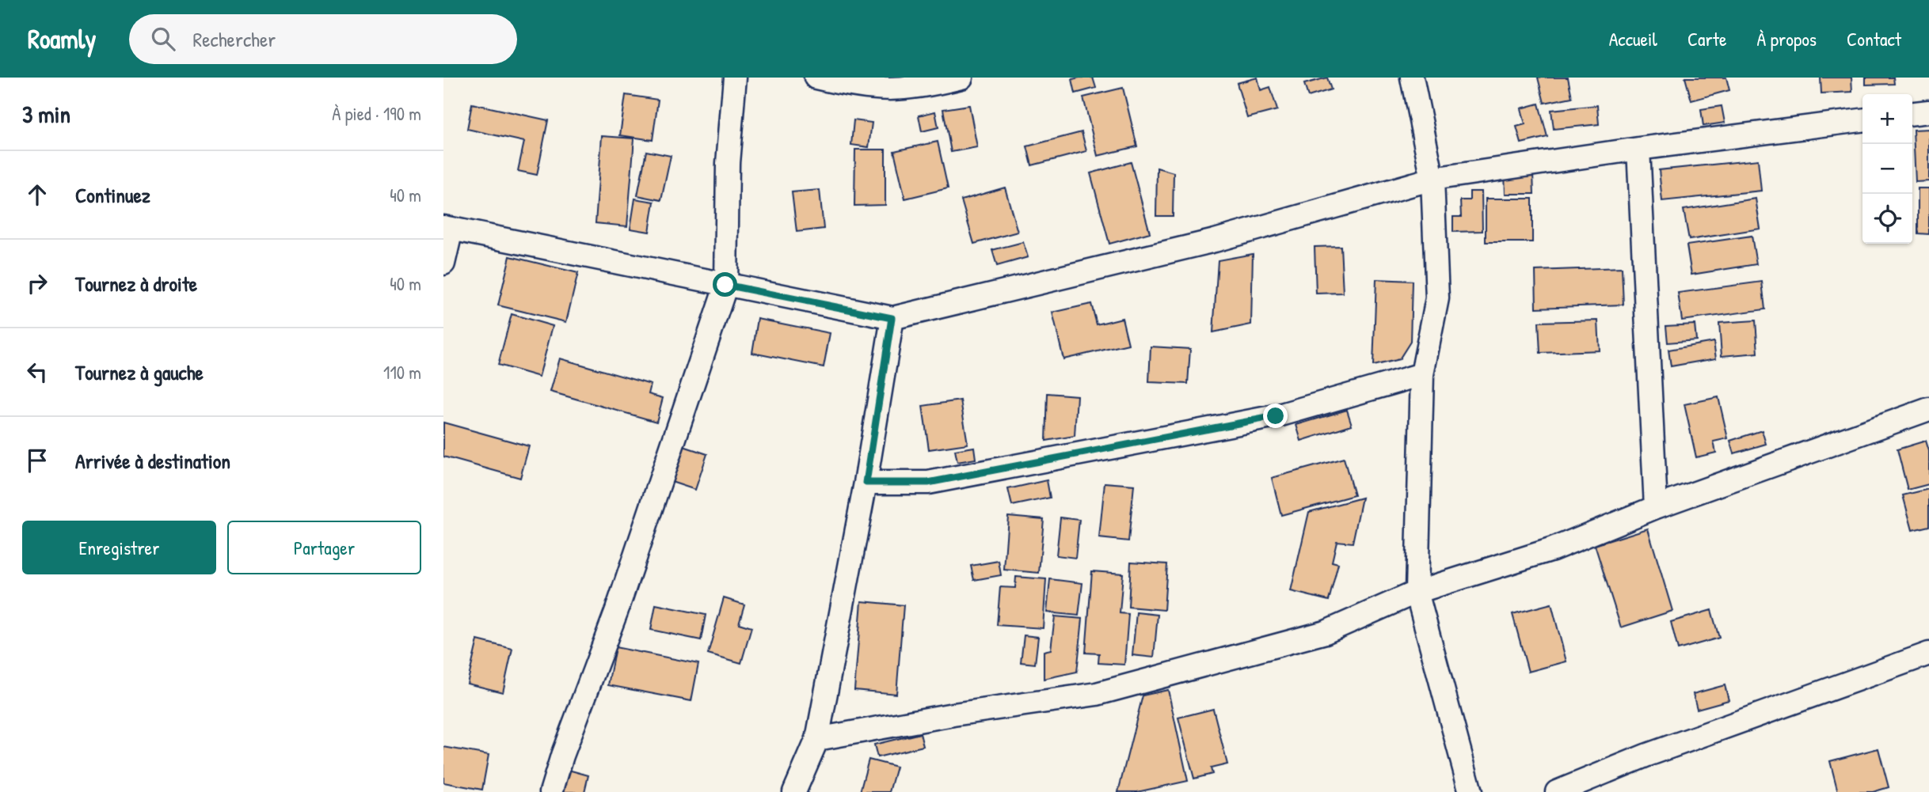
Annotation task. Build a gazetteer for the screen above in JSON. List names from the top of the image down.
{
  "page": {
    "header": "Roamly",
    "search": "Rechercher",
    "nav": [
      "Accueil",
      "Carte",
      "À propos",
      "Contact"
    ],
    "heading": ["3 min", "À pied · 190 m"],
    "map_buttons": ["+", "−"],
    "list": [
      ["Continuez", "40 m"],
      ["Tournez à droite", "40 m"],
      ["Tournez à gauche", "110 m"],
      "Arrivée à destination"
    ],
    "buttons": ["Enregistrer", "Partager"]
  }
}
